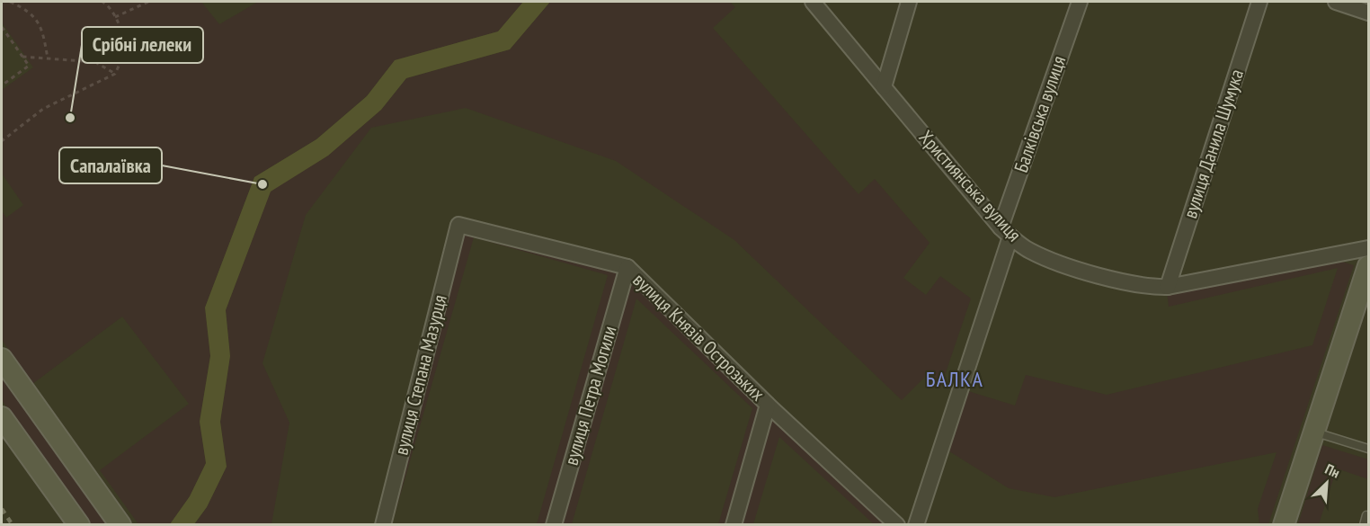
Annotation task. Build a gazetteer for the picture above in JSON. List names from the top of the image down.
{
  "streets": {
    "street": [
      "Балківська вулиця",
      "вулиця Данила Шумука",
      "Християнська вулиця",
      "вулиця Князів Острозьких",
      "вулиця Степана Мазурця",
      "вулиця Петра Могили"
    ]
  },
  "crossings": [
    ["Балківська вулиця", "Християнська вулиця"],
    ["вулиця Данила Шумука", "Християнська вулиця"],
    ["вулиця Князів Острозьких", "вулиця Степана Мазурця"],
    ["вулиця Князів Острозьких", "вулиця Петра Могили"]
  ],
  "districts": ["БАЛКА"],
  "places": ["Срібні лелеки", "Сапалаївка"],
  "north": "top right"
}
